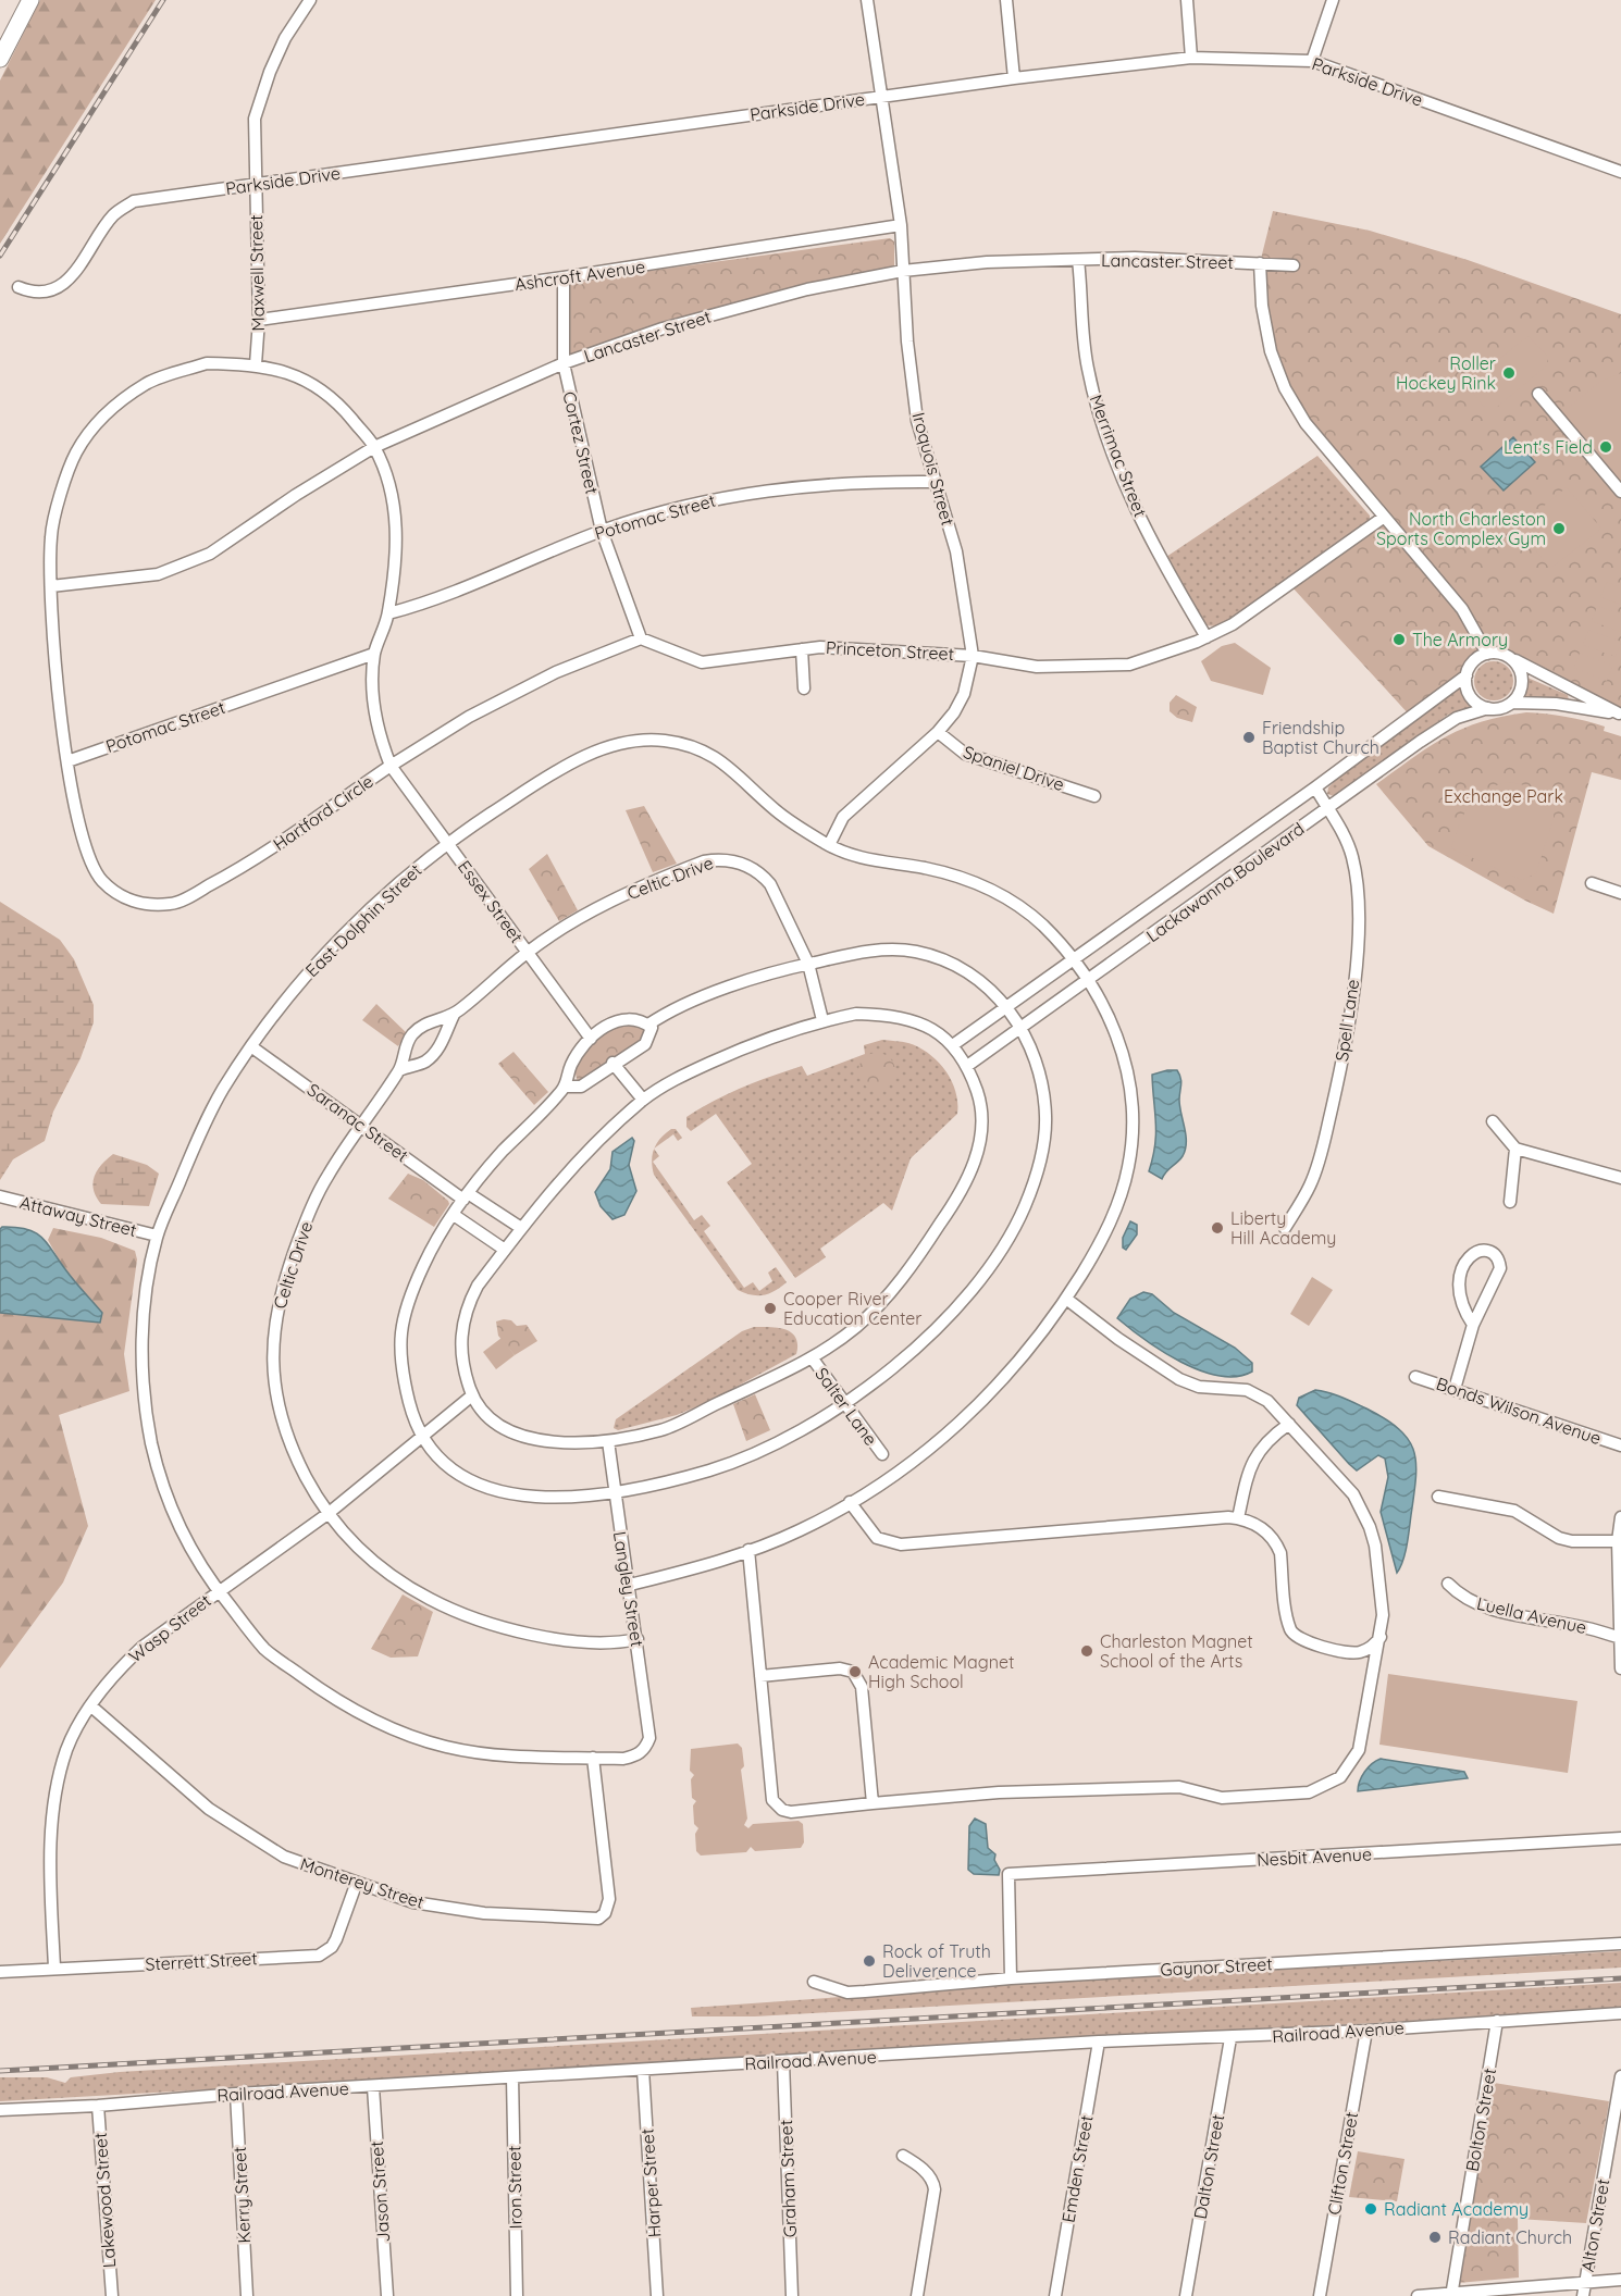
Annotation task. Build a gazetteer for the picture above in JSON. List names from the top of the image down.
{
  "streets": {
    "street": [
      "Parkside Drive",
      "Lancaster Street",
      "Maxwell Street",
      "Ashcroft Avenue",
      "Cortez Street",
      "Merrimac Street",
      "Iroquois Street",
      "Potomac Street",
      "Princeton Street",
      "Spaniel Drive",
      "Hartford Circle",
      "Celtic Drive",
      "Lackawanna Boulevard",
      "Essex Street",
      "East Dolphin Street",
      "Spell Lane",
      "Saranac Street",
      "Attaway Street",
      "Salter Lane",
      "Bonds Wilson Avenue",
      "Langley Street",
      "Luella Avenue",
      "Wasp Street",
      "Nesbit Avenue",
      "Monterey Street",
      "Sterrett Street",
      "Gaynor Street",
      "Railroad Avenue",
      "Bolton Street",
      "Clifton Street",
      "Dalton Street",
      "Emden Street",
      "Graham Street",
      "Harper Street",
      "Iron Street",
      "Jason Street",
      "Kerry Street",
      "Lakewood Street",
      "Alton Street"
    ]
  },
  "crossings": [
    ["Parkside Drive", "Maxwell Street"],
    ["Parkside Drive", "Iroquois Street"],
    ["Lancaster Street", "Cortez Street"],
    ["Lancaster Street", "Merrimac Street"],
    ["Lancaster Street", "Iroquois Street"],
    ["Lancaster Street", "Hartford Circle"],
    ["Maxwell Street", "Ashcroft Avenue"],
    ["Maxwell Street", "Hartford Circle"],
    ["Ashcroft Avenue", "Cortez Street"],
    ["Ashcroft Avenue", "Iroquois Street"],
    ["Cortez Street", "Potomac Street"],
    ["Cortez Street", "Princeton Street"],
    ["Merrimac Street", "Princeton Street"],
    ["Iroquois Street", "Potomac Street"],
    ["Iroquois Street", "Princeton Street"],
    ["Iroquois Street", "Spaniel Drive"],
    ["Iroquois Street", "East Dolphin Street"],
    ["Potomac Street", "Hartford Circle"],
    ["Hartford Circle", "Essex Street"],
    ["Celtic Drive", "Essex Street"],
    ["Celtic Drive", "Saranac Street"],
    ["Celtic Drive", "Langley Street"],
    ["Celtic Drive", "Wasp Street"],
    ["Lackawanna Boulevard", "East Dolphin Street"],
    ["Lackawanna Boulevard", "Spell Lane"],
    ["Essex Street", "East Dolphin Street"],
    ["East Dolphin Street", "Saranac Street"],
    ["East Dolphin Street", "Attaway Street"],
    ["East Dolphin Street", "Langley Street"],
    ["East Dolphin Street", "Wasp Street"],
    ["East Dolphin Street", "Monterey Street"],
    ["Wasp Street", "Monterey Street"],
    ["Wasp Street", "Sterrett Street"],
    ["Nesbit Avenue", "Gaynor Street"],
    ["Monterey Street", "Sterrett Street"],
    ["Railroad Avenue", "Bolton Street"],
    ["Railroad Avenue", "Clifton Street"],
    ["Railroad Avenue", "Dalton Street"],
    ["Railroad Avenue", "Emden Street"],
    ["Railroad Avenue", "Graham Street"],
    ["Railroad Avenue", "Harper Street"],
    ["Railroad Avenue", "Iron Street"],
    ["Railroad Avenue", "Jason Street"],
    ["Railroad Avenue", "Kerry Street"],
    ["Railroad Avenue", "Lakewood Street"]
  ],
  "parks": ["Exchange Park"],
  "places": [
    "Roller Hockey Rink",
    "Lent's Field",
    "North Charleston Sports Complex Gym",
    "The Armory",
    "Friendship Baptist Church",
    "Liberty Hill Academy",
    "Cooper River Education Center",
    "Charleston Magnet School of the Arts",
    "Academic Magnet High School",
    "Rock of Truth Deliverence",
    "Radiant Academy",
    "Radiant Church"
  ]
}
